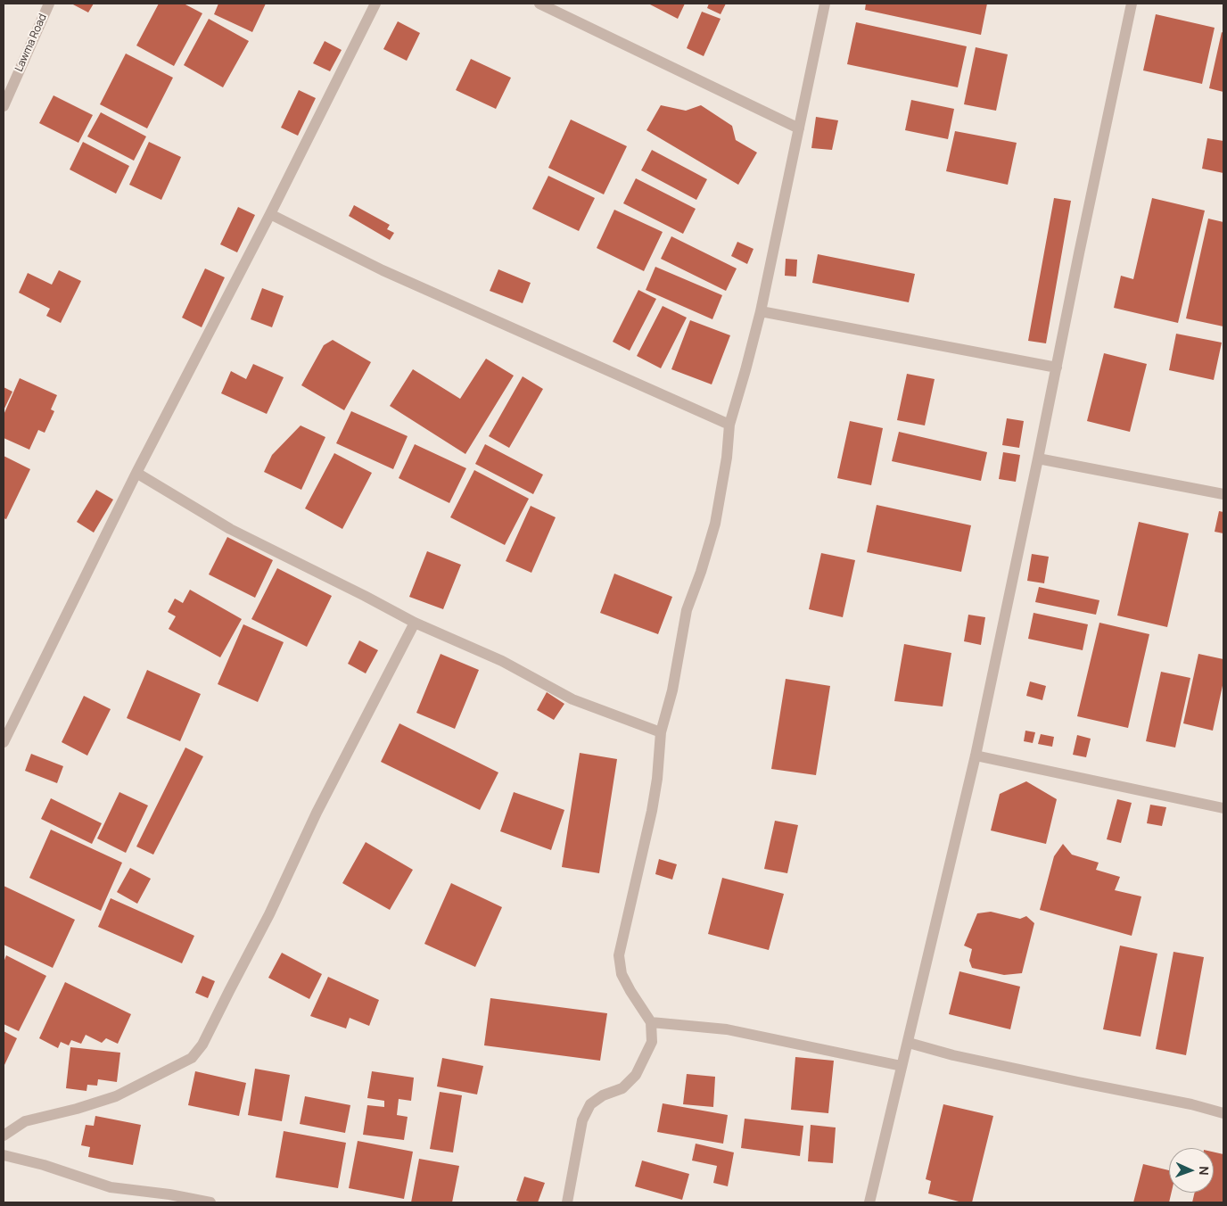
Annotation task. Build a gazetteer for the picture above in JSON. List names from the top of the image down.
{
  "streets": {
    "street": ["Lawma Road"]
  },
  "north": "right"
}
